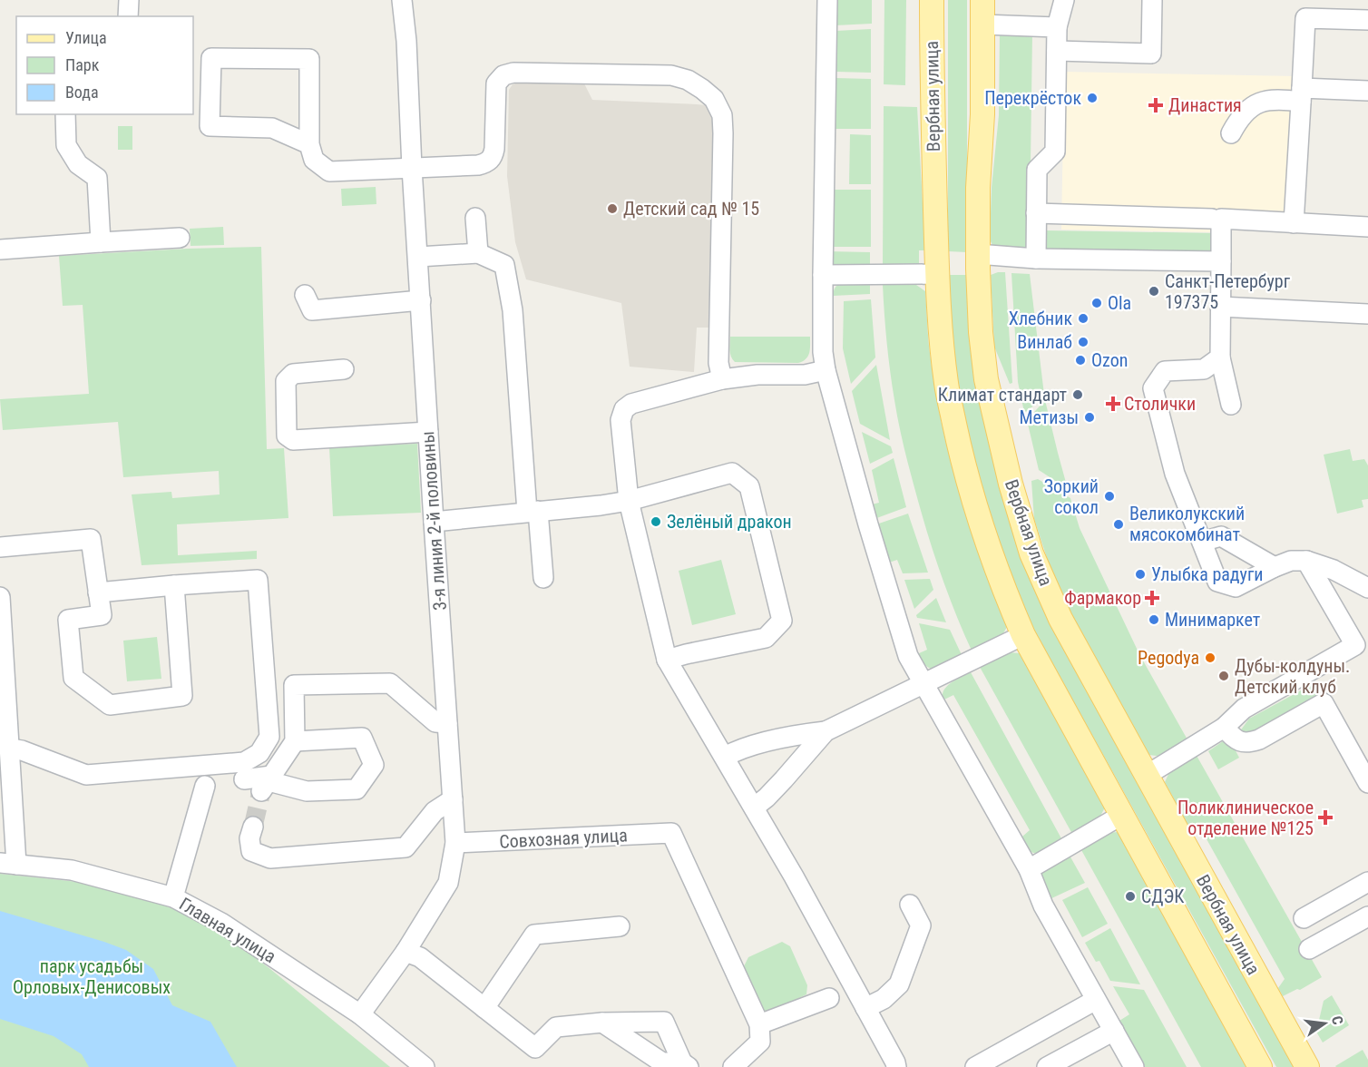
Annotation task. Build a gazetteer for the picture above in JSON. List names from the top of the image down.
{
  "streets": {
    "main road": ["Вербная улица"],
    "street": ["3-я линия 2-й половины", "Совхозная улица", "Главная улица"]
  },
  "crossings": [
    ["3-я линия 2-й половины", "Совхозная улица"],
    ["3-я линия 2-й половины", "Главная улица"]
  ],
  "parks": ["парк усадьбы Орловых-Денисовых"],
  "places": {
    "other": [
      "Перекрёсток",
      "Детский сад № 15",
      "Санкт-Петербург 197375",
      "Ola",
      "Хлебник",
      "Винлаб",
      "Ozon",
      "Климат стандарт",
      "Метизы",
      "Зоркий сокол",
      "Зелёный дракон",
      "Великолукский мясокомбинат",
      "Улыбка радуги",
      "Минимаркет",
      "Pegodya",
      "Дубы-колдуны. Детский клуб",
      "СДЭК"
    ],
    "health": [
      "Династия",
      "Столички",
      "Фармакор",
      "Поликлиническое отделение №125"
    ]
  },
  "legend": ["Улица", "Парк", "Вода"],
  "north": "right"
}
